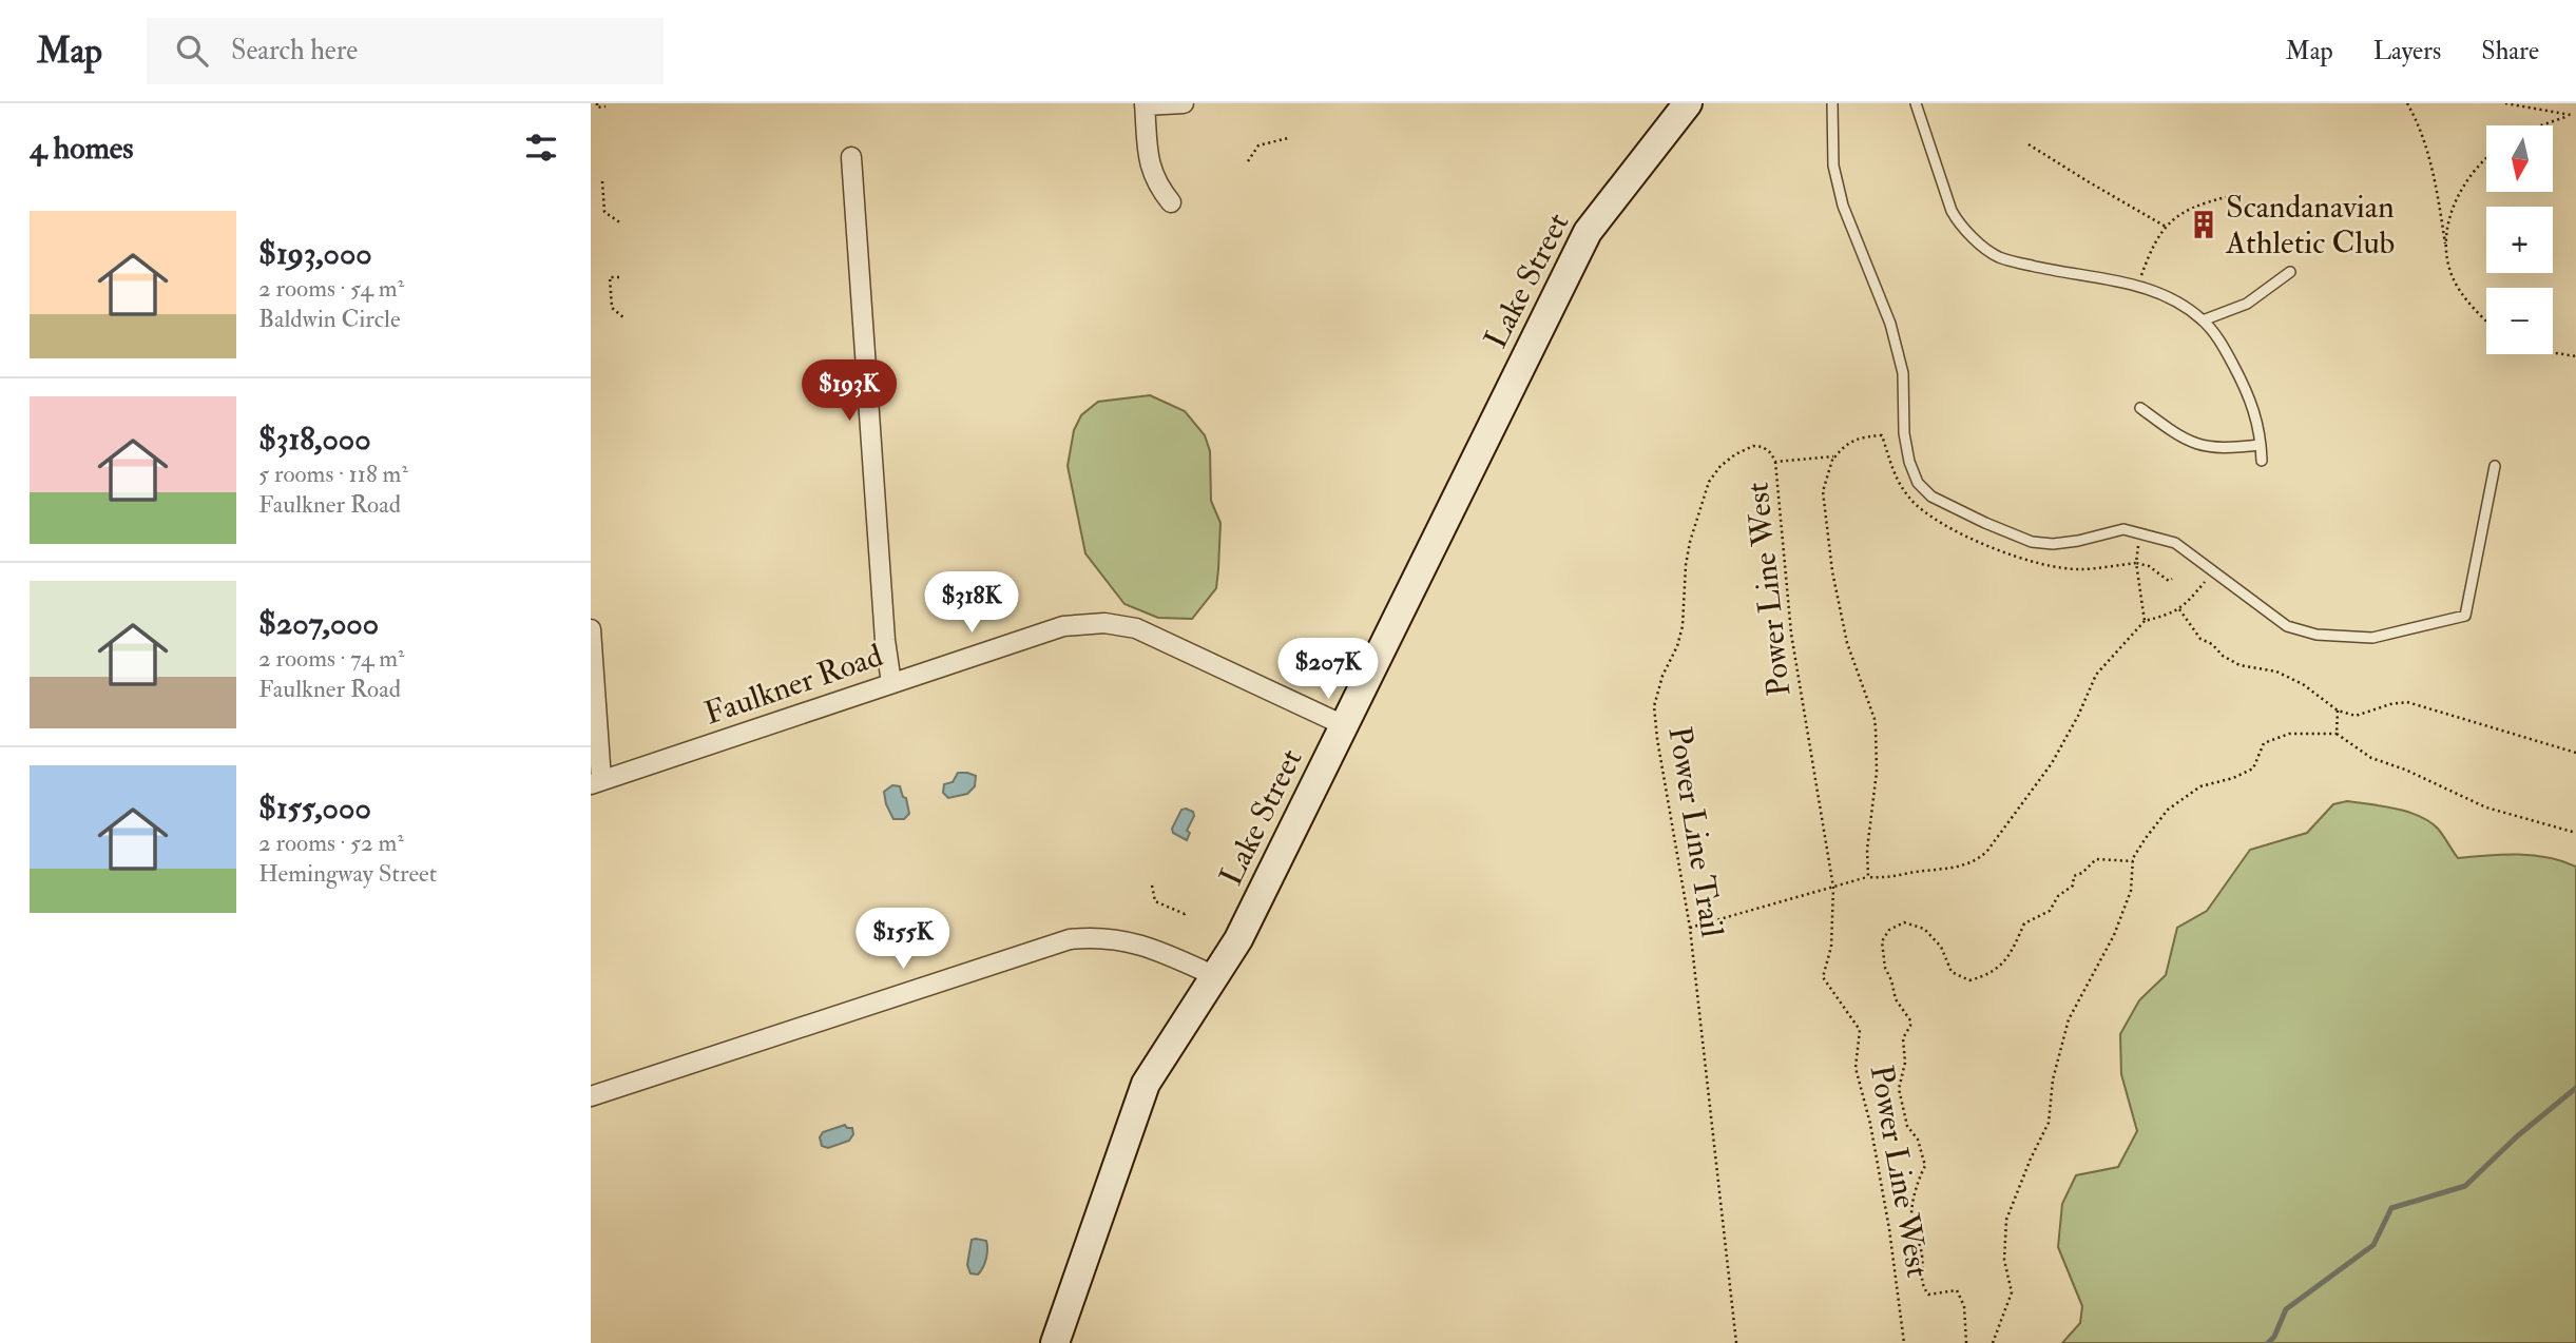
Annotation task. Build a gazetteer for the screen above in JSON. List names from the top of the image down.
{
  "streets": {
    "main road": ["Lake Street"],
    "street": ["Faulkner Road"],
    "path": ["Power Line West", "Power Line Trail"]
  },
  "crossings": [
    ["Lake Street", "Faulkner Road"],
    ["Power Line West", "Power Line Trail"]
  ],
  "places": {
    "building": ["Scandanavian Athletic Club"]
  },
  "north": "bottom",
  "page": {
    "header": "Map",
    "search": "Search here",
    "nav": ["Map", "Layers", "Share"],
    "heading": "4 homes",
    "map_buttons": ["+", "−"],
    "list": [
      {
        "name": "$193,000",
        "note": "2 rooms · 54 m² · Baldwin Circle"
      },
      {
        "name": "$318,000",
        "note": "5 rooms · 118 m² · Faulkner Road"
      },
      {
        "name": "$207,000",
        "note": "2 rooms · 74 m² · Faulkner Road"
      },
      {
        "name": "$155,000",
        "note": "2 rooms · 52 m² · Hemingway Street"
      }
    ],
    "price": [
      "$193K",
      "$318K",
      "$207K",
      "$155K"
    ]
  }
}
